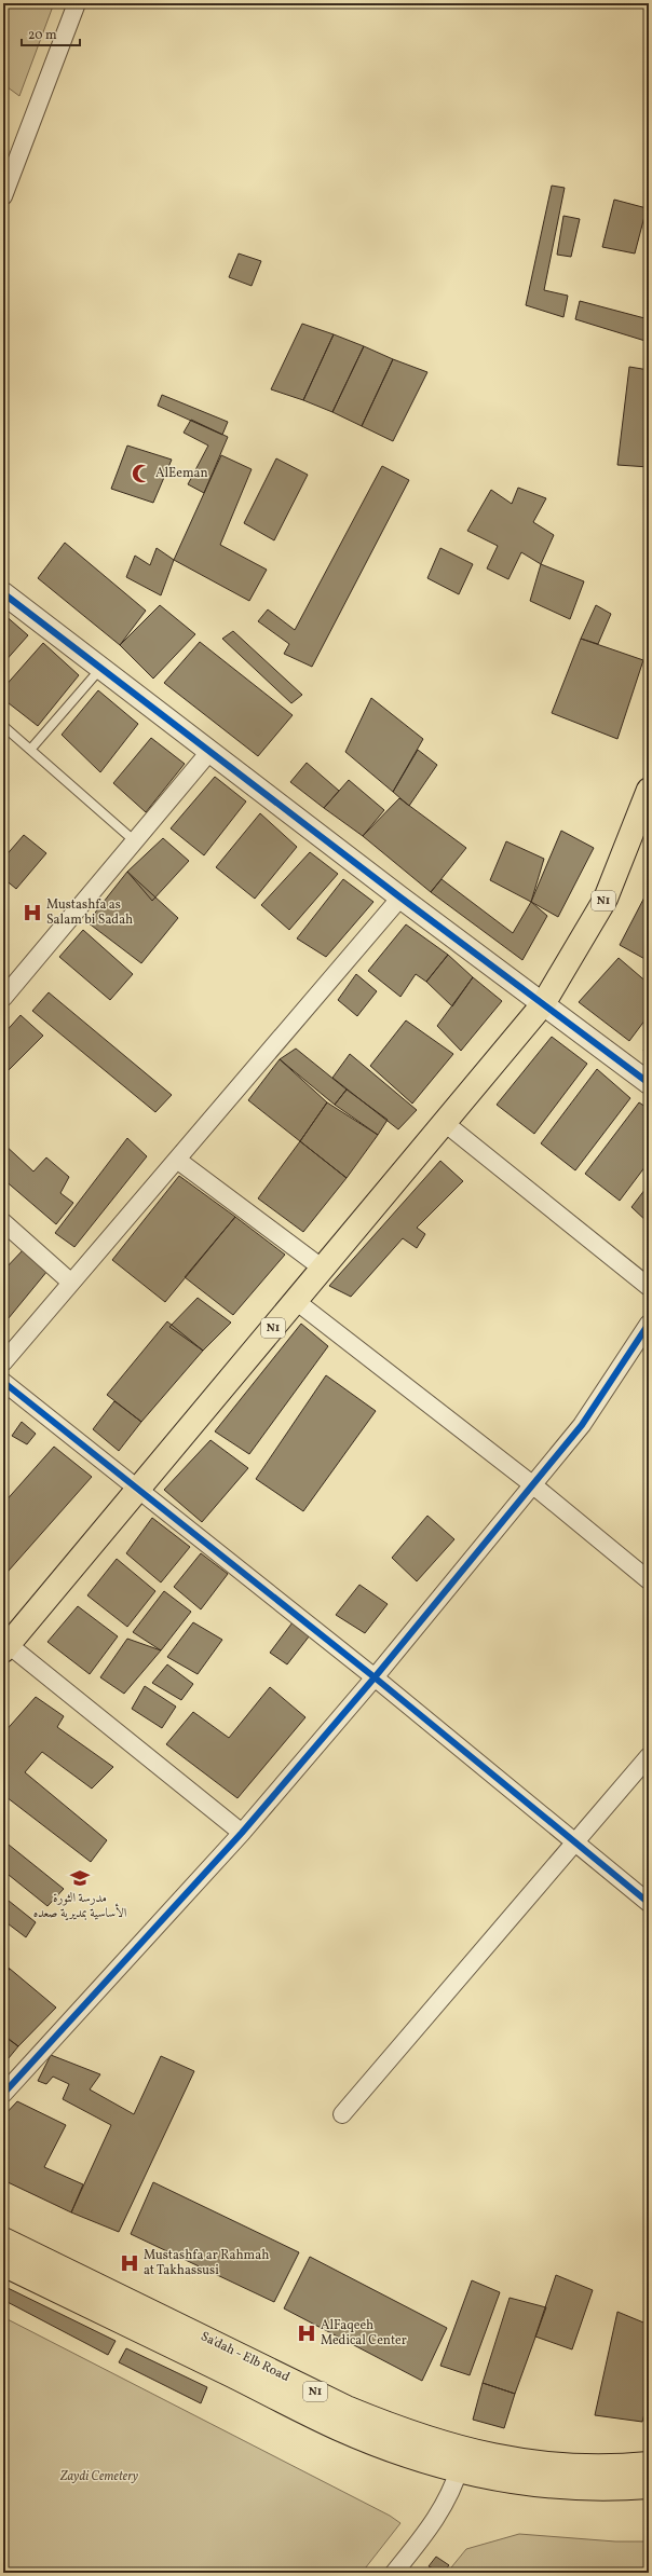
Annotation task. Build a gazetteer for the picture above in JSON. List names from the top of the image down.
{
  "streets": {
    "highway": ["N1", "Sa'dah - Elb Road"]
  },
  "parks": ["Zaydi Cemetery"],
  "places": {
    "mosque": ["AlEeman"],
    "hospital": ["Mustashfa as Salam bi Sadah", "Mustashfa ar Rahmah at Takhassusi", "AlFaqeeh Medical Center"],
    "school or university": ["مدرسة الثورة الأساسية بمديرية صعده"]
  },
  "scale_bar": "20 m"
}
